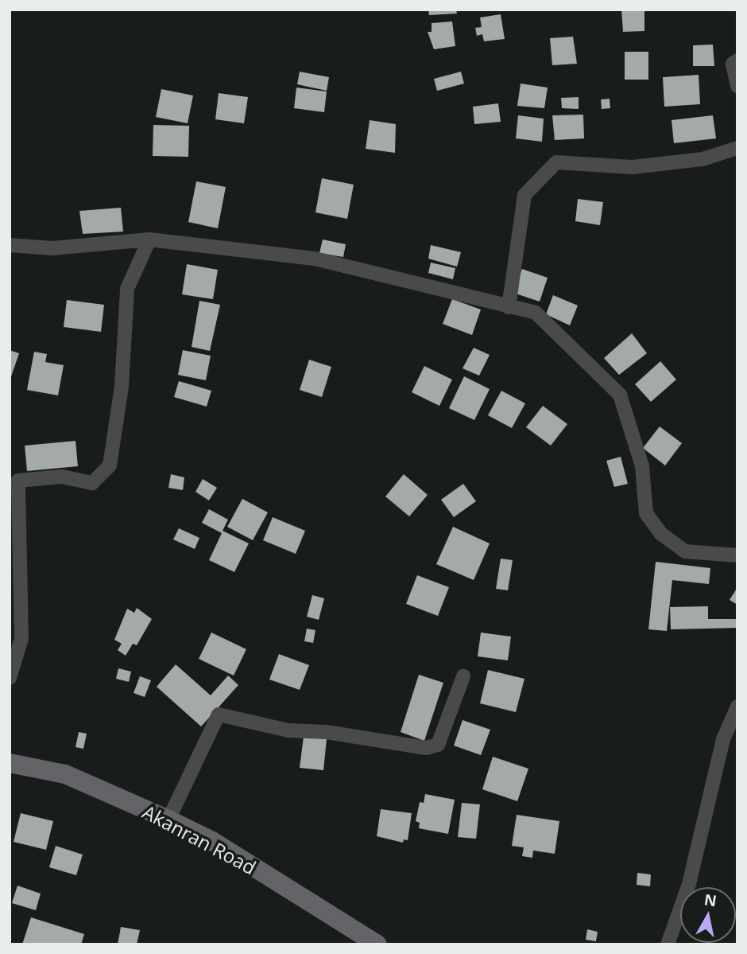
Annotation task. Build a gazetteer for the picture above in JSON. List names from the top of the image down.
{
  "streets": {
    "main road": ["Akanran Road"]
  },
  "north": "top"
}
